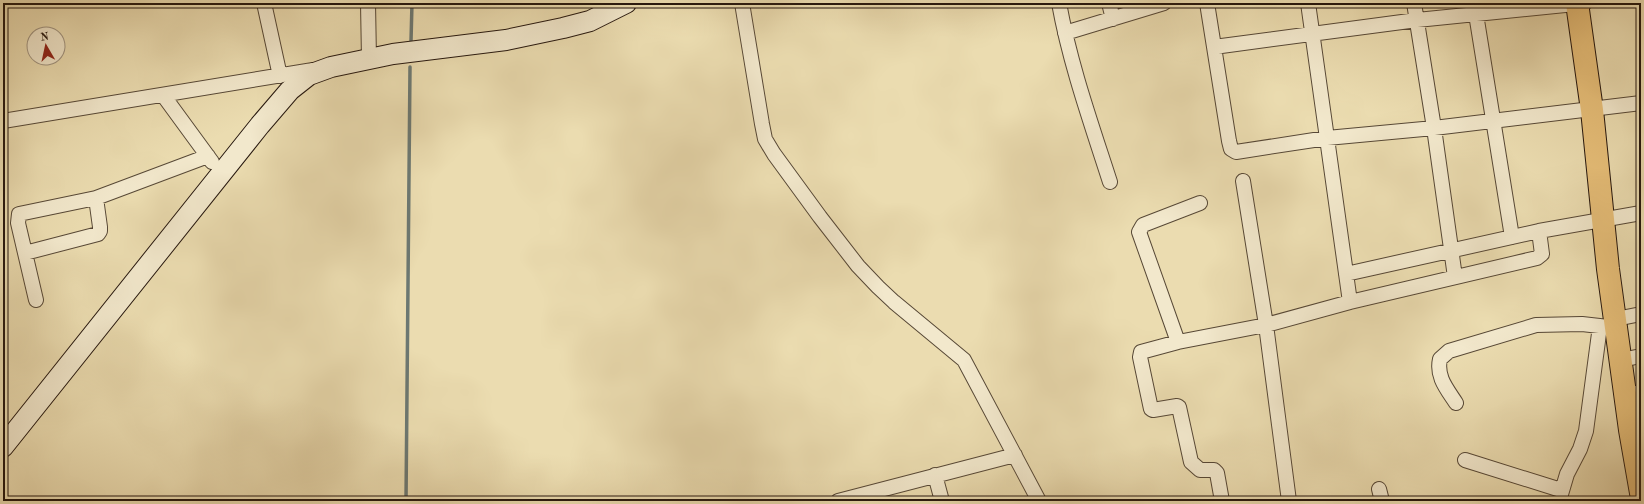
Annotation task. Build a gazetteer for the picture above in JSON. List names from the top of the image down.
{
  "north": "top"
}
